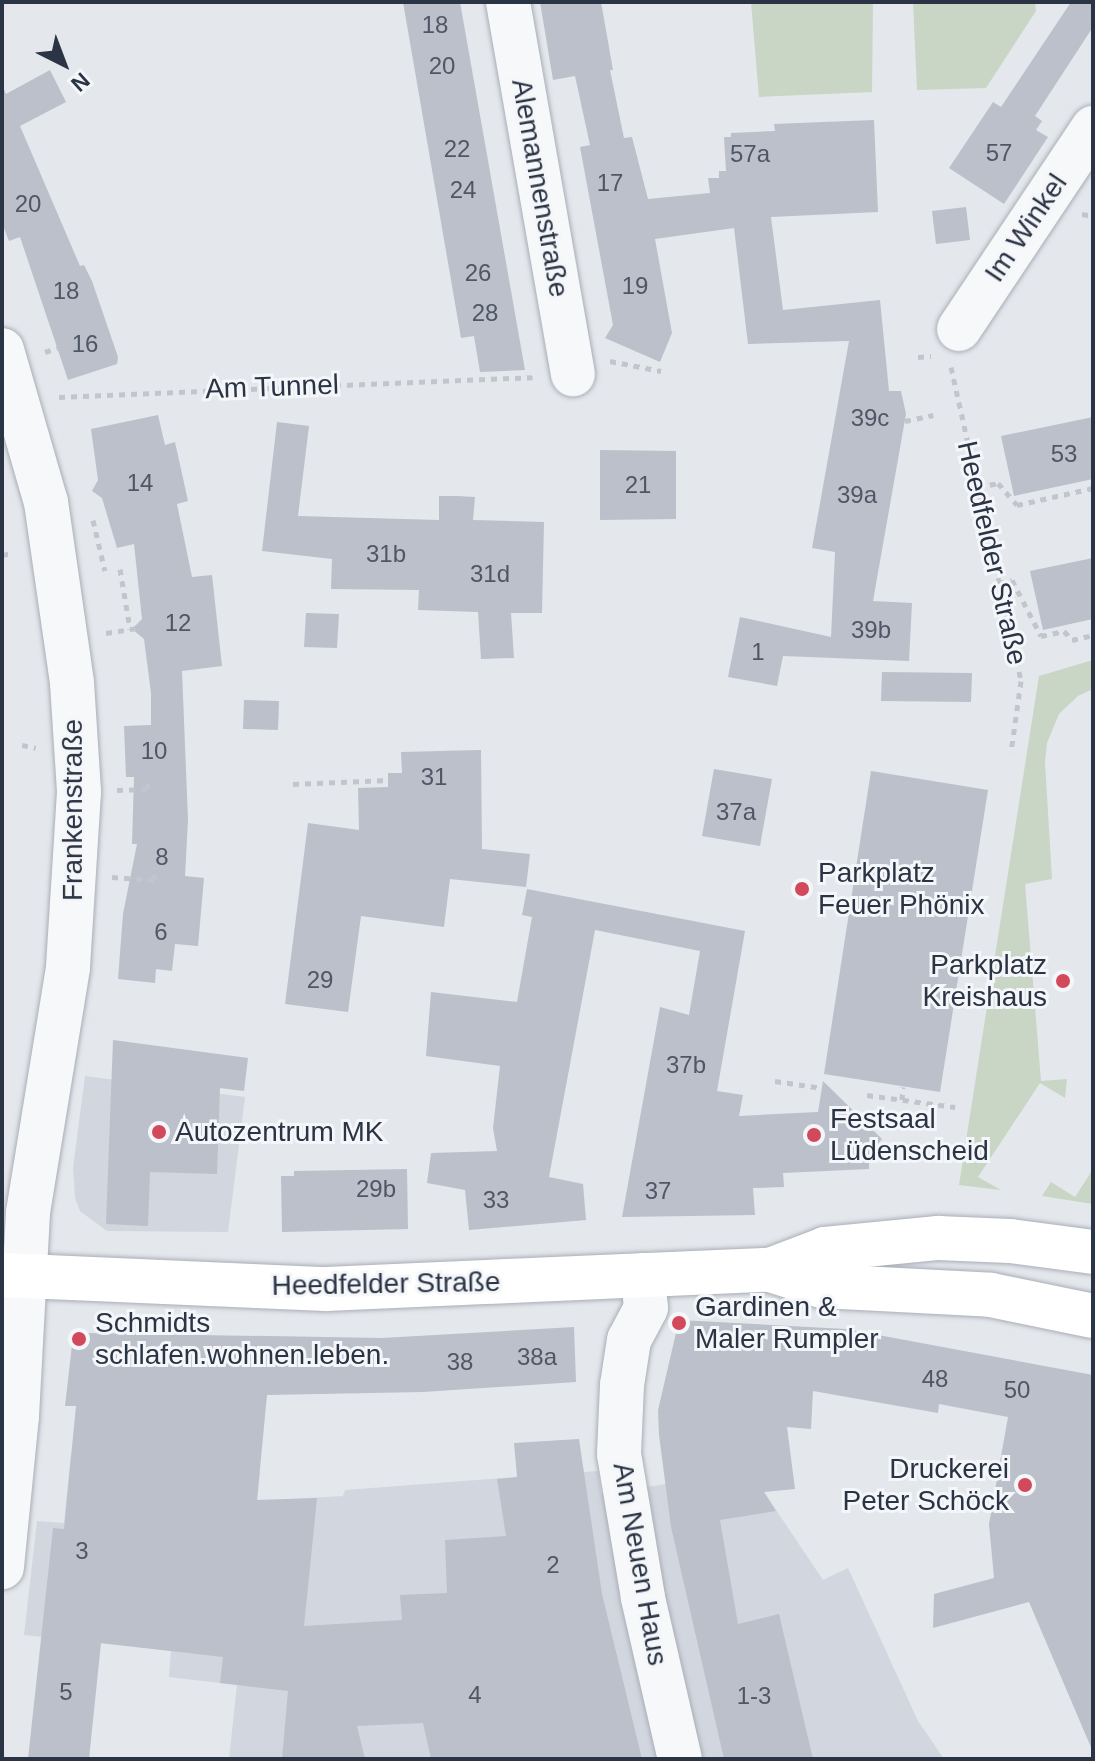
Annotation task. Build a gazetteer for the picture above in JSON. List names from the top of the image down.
{
  "streets": {
    "main road": ["Heedfelder Straße"],
    "street": [
      "Alemannenstraße",
      "Im Winkel",
      "Frankenstraße",
      "Am Neuen Haus"
    ],
    "path": ["Am Tunnel"]
  },
  "crossings": [
    ["Im Winkel", "Heedfelder Straße"],
    ["Am Tunnel", "Frankenstraße"],
    ["Heedfelder Straße", "Frankenstraße"],
    ["Heedfelder Straße", "Am Neuen Haus"]
  ],
  "places": [
    "Parkplatz Feuer Phönix",
    "Parkplatz Kreishaus",
    "Autozentrum MK",
    "Festsaal Lüdenscheid",
    "Gardinen & Maler Rumpler",
    "Schmidts schlafen.wohnen.leben.",
    "Druckerei Peter Schöck"
  ],
  "house_numbers": [
    "18",
    "20",
    "22",
    "57",
    "57a",
    "17",
    "24",
    "20",
    "26",
    "19",
    "18",
    "28",
    "16",
    "39c",
    "53",
    "14",
    "21",
    "39a",
    "31b",
    "31d",
    "12",
    "39b",
    "1",
    "10",
    "31",
    "37a",
    "8",
    "6",
    "29",
    "37b",
    "29b",
    "37",
    "33",
    "38a",
    "38",
    "48",
    "50",
    "3",
    "2",
    "5",
    "4",
    "1-3"
  ],
  "north": "bottom right"
}
